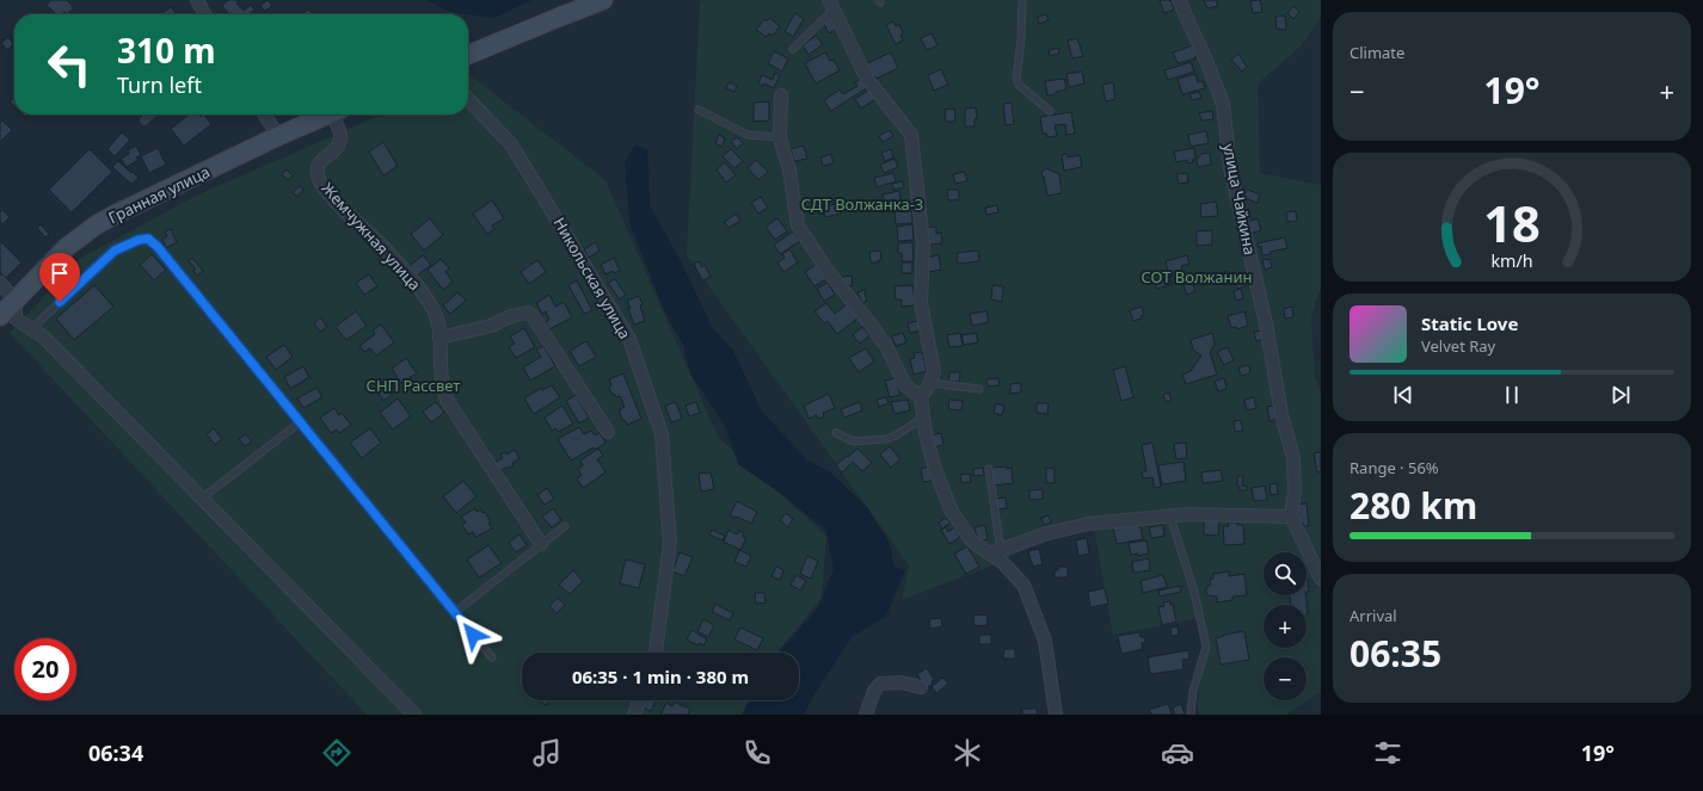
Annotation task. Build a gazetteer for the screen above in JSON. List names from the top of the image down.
{
  "streets": {
    "street": [
      "Гранная улица",
      "улица Чайкина",
      "Жемчужная улица",
      "Никольская улица"
    ]
  },
  "parks": ["СДТ Волжанка-3", "СОТ Волжанин", "СНП Рассвет"],
  "page": {
    "tile": [
      "Climate",
      ["Range · 56%", "280 km"],
      ["Arrival", "06:35"]
    ],
    "turn": ["310 m", "Turn left"],
    "heat": ["−", "19°", "+"],
    "song": ["Static Love", "Velvet Ray"],
    "map_buttons": ["+", "−"],
    "limit": "20",
    "trip": "06:35 · 1 min · 380 m",
    "tabs": ["06:34", "19°"],
    "gauge": ["18", "km/h"]
  }
}
